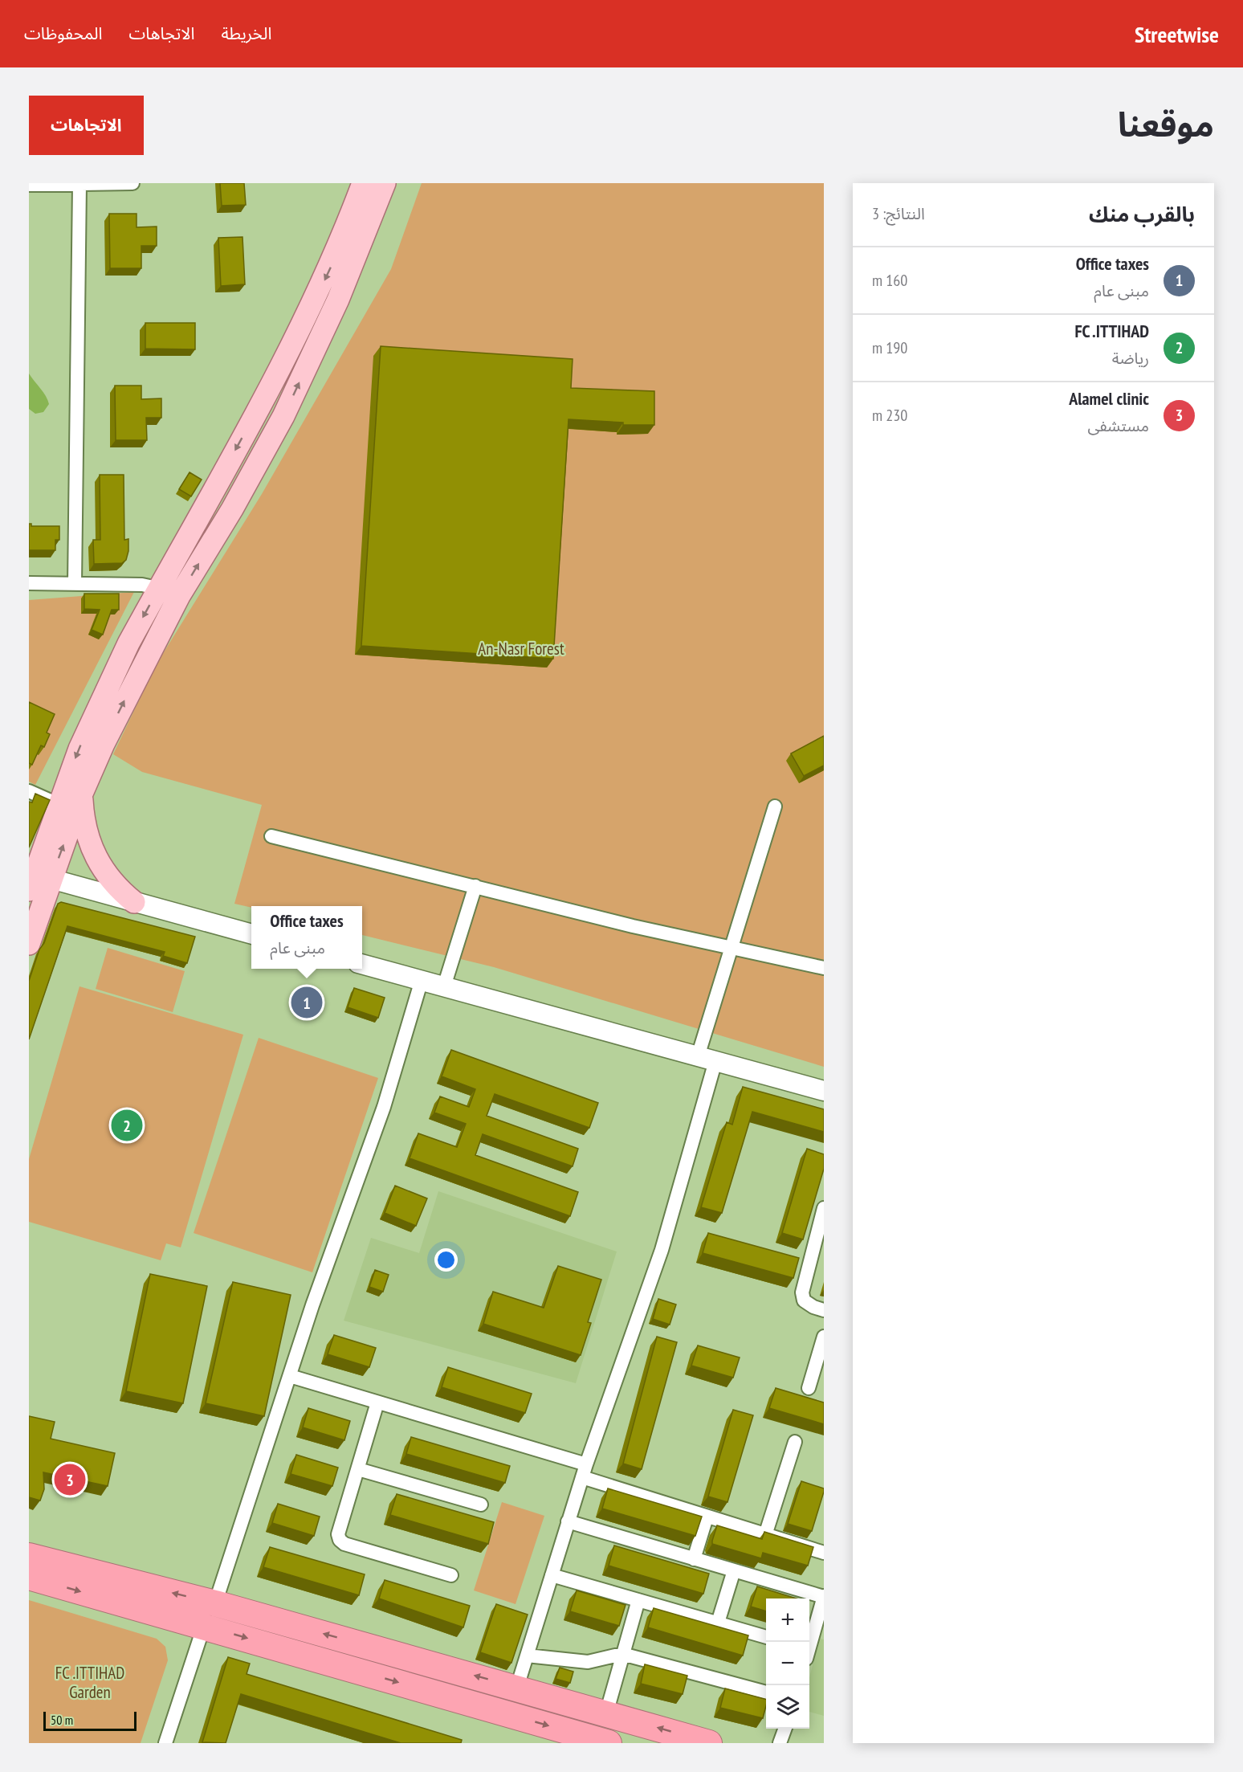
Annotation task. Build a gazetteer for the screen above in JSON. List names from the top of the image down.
{
  "parks": ["An-Nasr Forest", "FC .ITTIHAD Garden"],
  "scale_bar": "50 m",
  "page": {
    "header": "Streetwise",
    "nav": ["الخريطة", "الاتجاهات", "المحفوظات"],
    "title": "موقعنا",
    "buttons": "الاتجاهات",
    "heading": ["بالقرب منك", "النتائج: 3"],
    "list": [
      {
        "mark": "1",
        "name": "Office taxes",
        "note": "مبنى عام",
        "value": "160 m"
      },
      {
        "mark": "2",
        "name": "FC .ITTIHAD",
        "note": "رياضة",
        "value": "190 m"
      },
      {
        "mark": "3",
        "name": "Alamel clinic",
        "note": "مستشفى",
        "value": "230 m"
      }
    ],
    "popup": ["Office taxes", "مبنى عام"],
    "pins": ["1", "2", "3"],
    "map_buttons": ["+", "−"],
    "scale": "50 m"
  }
}
